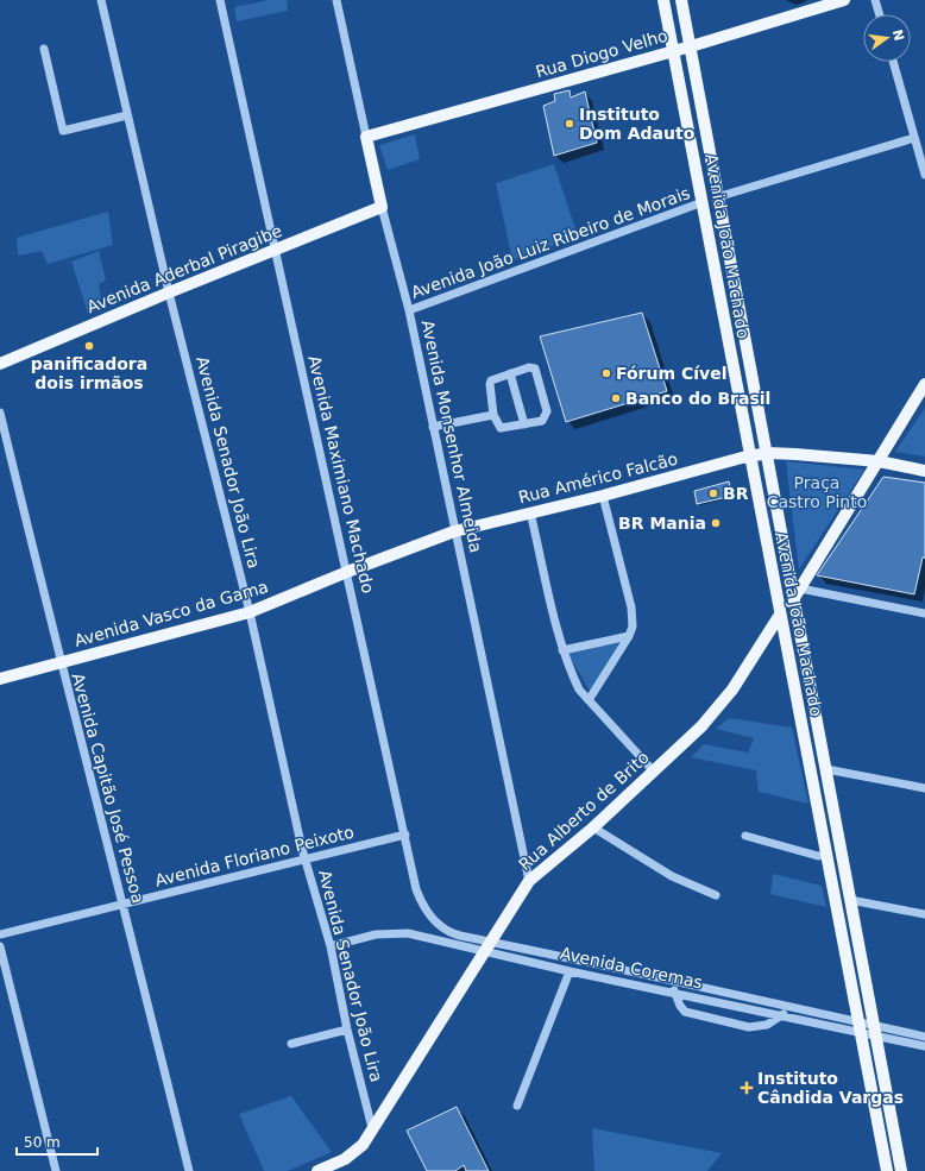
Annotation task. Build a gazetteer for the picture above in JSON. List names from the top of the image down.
{
  "streets": {
    "main road": [
      "Rua Diogo Velho",
      "Avenida João Machado",
      "Avenida Aderbal Piragibe",
      "Avenida Monsenhor Almeida",
      "Rua Américo Falcão",
      "Avenida Vasco da Gama",
      "Rua Alberto de Brito"
    ],
    "street": [
      "Avenida João Luiz Ribeiro de Morais",
      "Avenida Senador João Lira",
      "Avenida Maximiano Machado",
      "Avenida Capitão José Pessoa",
      "Avenida Floriano Peixoto",
      "Avenida Coremas"
    ]
  },
  "crossings": [
    ["Rua Diogo Velho", "Avenida João Machado"],
    ["Rua Diogo Velho", "Avenida Monsenhor Almeida"],
    ["Avenida João Luiz Ribeiro de Morais", "Avenida João Machado"],
    ["Avenida João Luiz Ribeiro de Morais", "Avenida Monsenhor Almeida"],
    ["Avenida João Machado", "Rua Américo Falcão"],
    ["Avenida João Machado", "Rua Alberto de Brito"],
    ["Avenida João Machado", "Avenida Coremas"],
    ["Avenida Aderbal Piragibe", "Avenida Monsenhor Almeida"],
    ["Avenida Aderbal Piragibe", "Avenida Senador João Lira"],
    ["Avenida Aderbal Piragibe", "Avenida Maximiano Machado"],
    ["Avenida Monsenhor Almeida", "Rua Américo Falcão"],
    ["Avenida Monsenhor Almeida", "Avenida Vasco da Gama"],
    ["Avenida Monsenhor Almeida", "Rua Alberto de Brito"],
    ["Avenida Senador João Lira", "Avenida Vasco da Gama"],
    ["Avenida Senador João Lira", "Rua Alberto de Brito"],
    ["Avenida Senador João Lira", "Avenida Floriano Peixoto"],
    ["Avenida Senador João Lira", "Avenida Coremas"],
    ["Avenida Maximiano Machado", "Avenida Vasco da Gama"],
    ["Avenida Maximiano Machado", "Avenida Floriano Peixoto"],
    ["Avenida Maximiano Machado", "Avenida Coremas"],
    ["Rua Américo Falcão", "Avenida Vasco da Gama"],
    ["Avenida Vasco da Gama", "Avenida Capitão José Pessoa"],
    ["Avenida Capitão José Pessoa", "Avenida Floriano Peixoto"],
    ["Rua Alberto de Brito", "Avenida Coremas"]
  ],
  "parks": ["Praça Castro Pinto"],
  "places": {
    "other": [
      "Instituto Dom Adauto",
      "panificadora dois irmãos",
      "Fórum Cível",
      "Banco do Brasil",
      "BR",
      "BR Mania"
    ],
    "health": ["Instituto Cândida Vargas"]
  },
  "scale_bar": "50 m",
  "north": "right"
}
